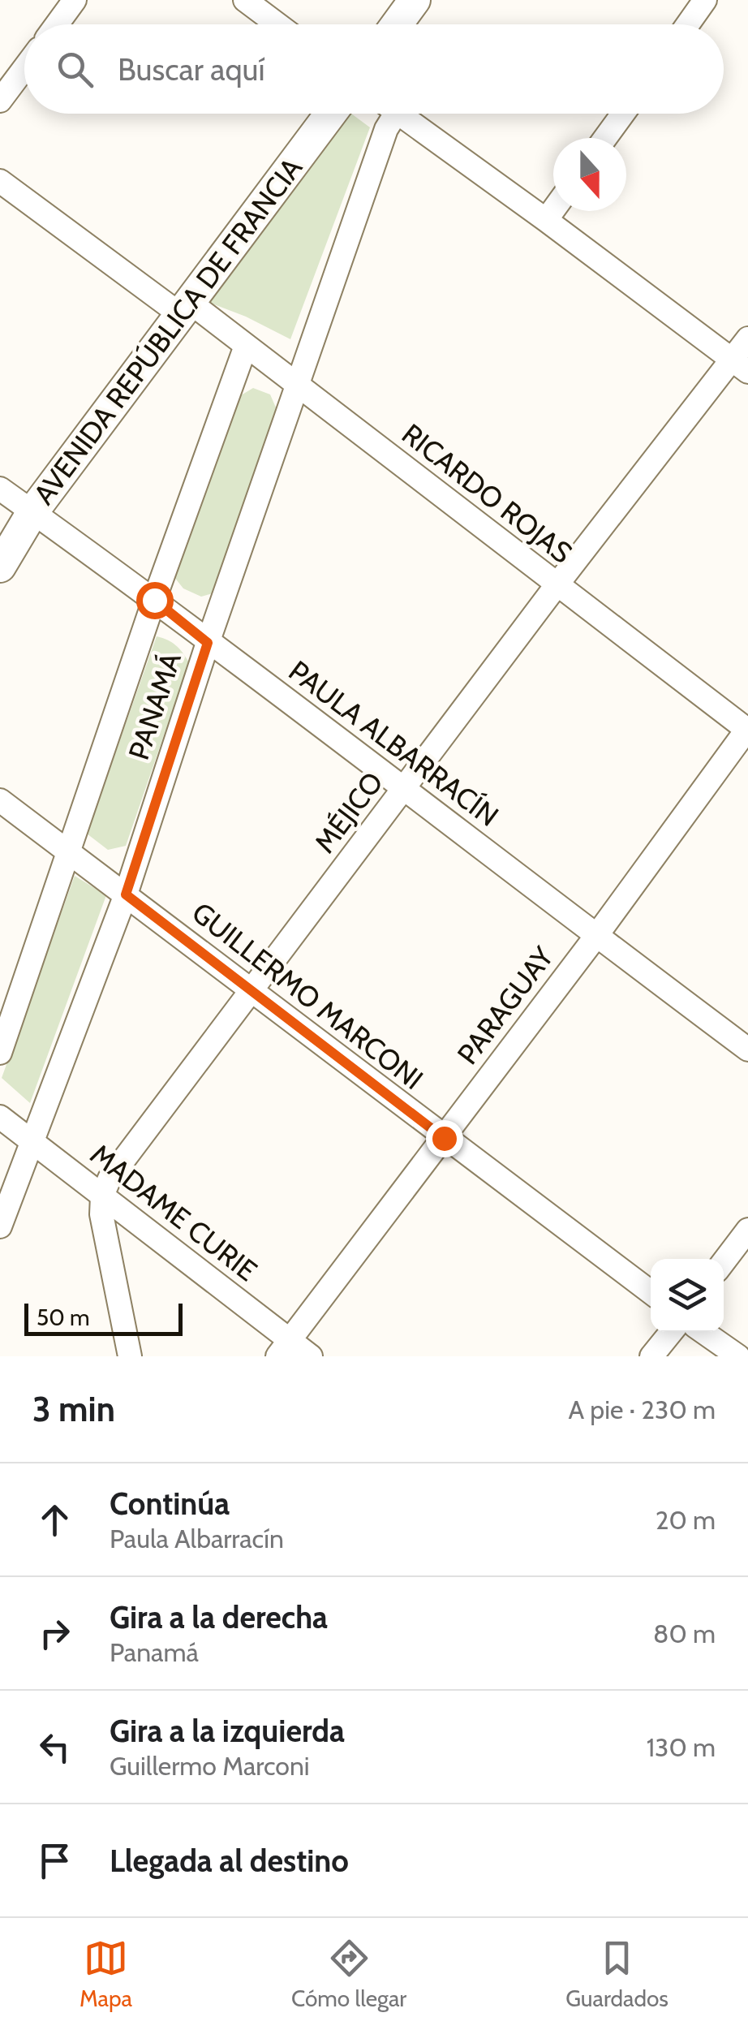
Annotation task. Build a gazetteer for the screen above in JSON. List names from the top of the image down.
{
  "streets": {
    "main road": ["AVENIDA REPÚBLICA DE FRANCIA"],
    "street": [
      "RICARDO ROJAS",
      "PANAMÁ",
      "PAULA ALBARRACÍN",
      "MÉJICO",
      "GUILLERMO MARCONI",
      "PARAGUAY",
      "MADAME CURIE"
    ]
  },
  "crossings": [
    ["AVENIDA REPÚBLICA DE FRANCIA", "RICARDO ROJAS"],
    ["AVENIDA REPÚBLICA DE FRANCIA", "PAULA ALBARRACÍN"],
    ["RICARDO ROJAS", "PANAMÁ"],
    ["RICARDO ROJAS", "MÉJICO"],
    ["RICARDO ROJAS", "PARAGUAY"],
    ["PANAMÁ", "PAULA ALBARRACÍN"],
    ["PANAMÁ", "GUILLERMO MARCONI"],
    ["PANAMÁ", "MADAME CURIE"],
    ["PAULA ALBARRACÍN", "MÉJICO"],
    ["PAULA ALBARRACÍN", "PARAGUAY"],
    ["MÉJICO", "GUILLERMO MARCONI"],
    ["MÉJICO", "MADAME CURIE"],
    ["GUILLERMO MARCONI", "PARAGUAY"],
    ["PARAGUAY", "MADAME CURIE"]
  ],
  "scale_bar": "50 m",
  "north": "bottom",
  "page": {
    "search": "Buscar aquí",
    "scale": "50 m",
    "heading": ["3 min", "A pie · 230 m"],
    "list": [
      ["Continúa", "Paula Albarracín", "20 m"],
      ["Gira a la derecha", "Panamá", "80 m"],
      ["Gira a la izquierda", "Guillermo Marconi", "130 m"],
      "Llegada al destino"
    ],
    "nav": ["Mapa", "Cómo llegar", "Guardados"]
  }
}
